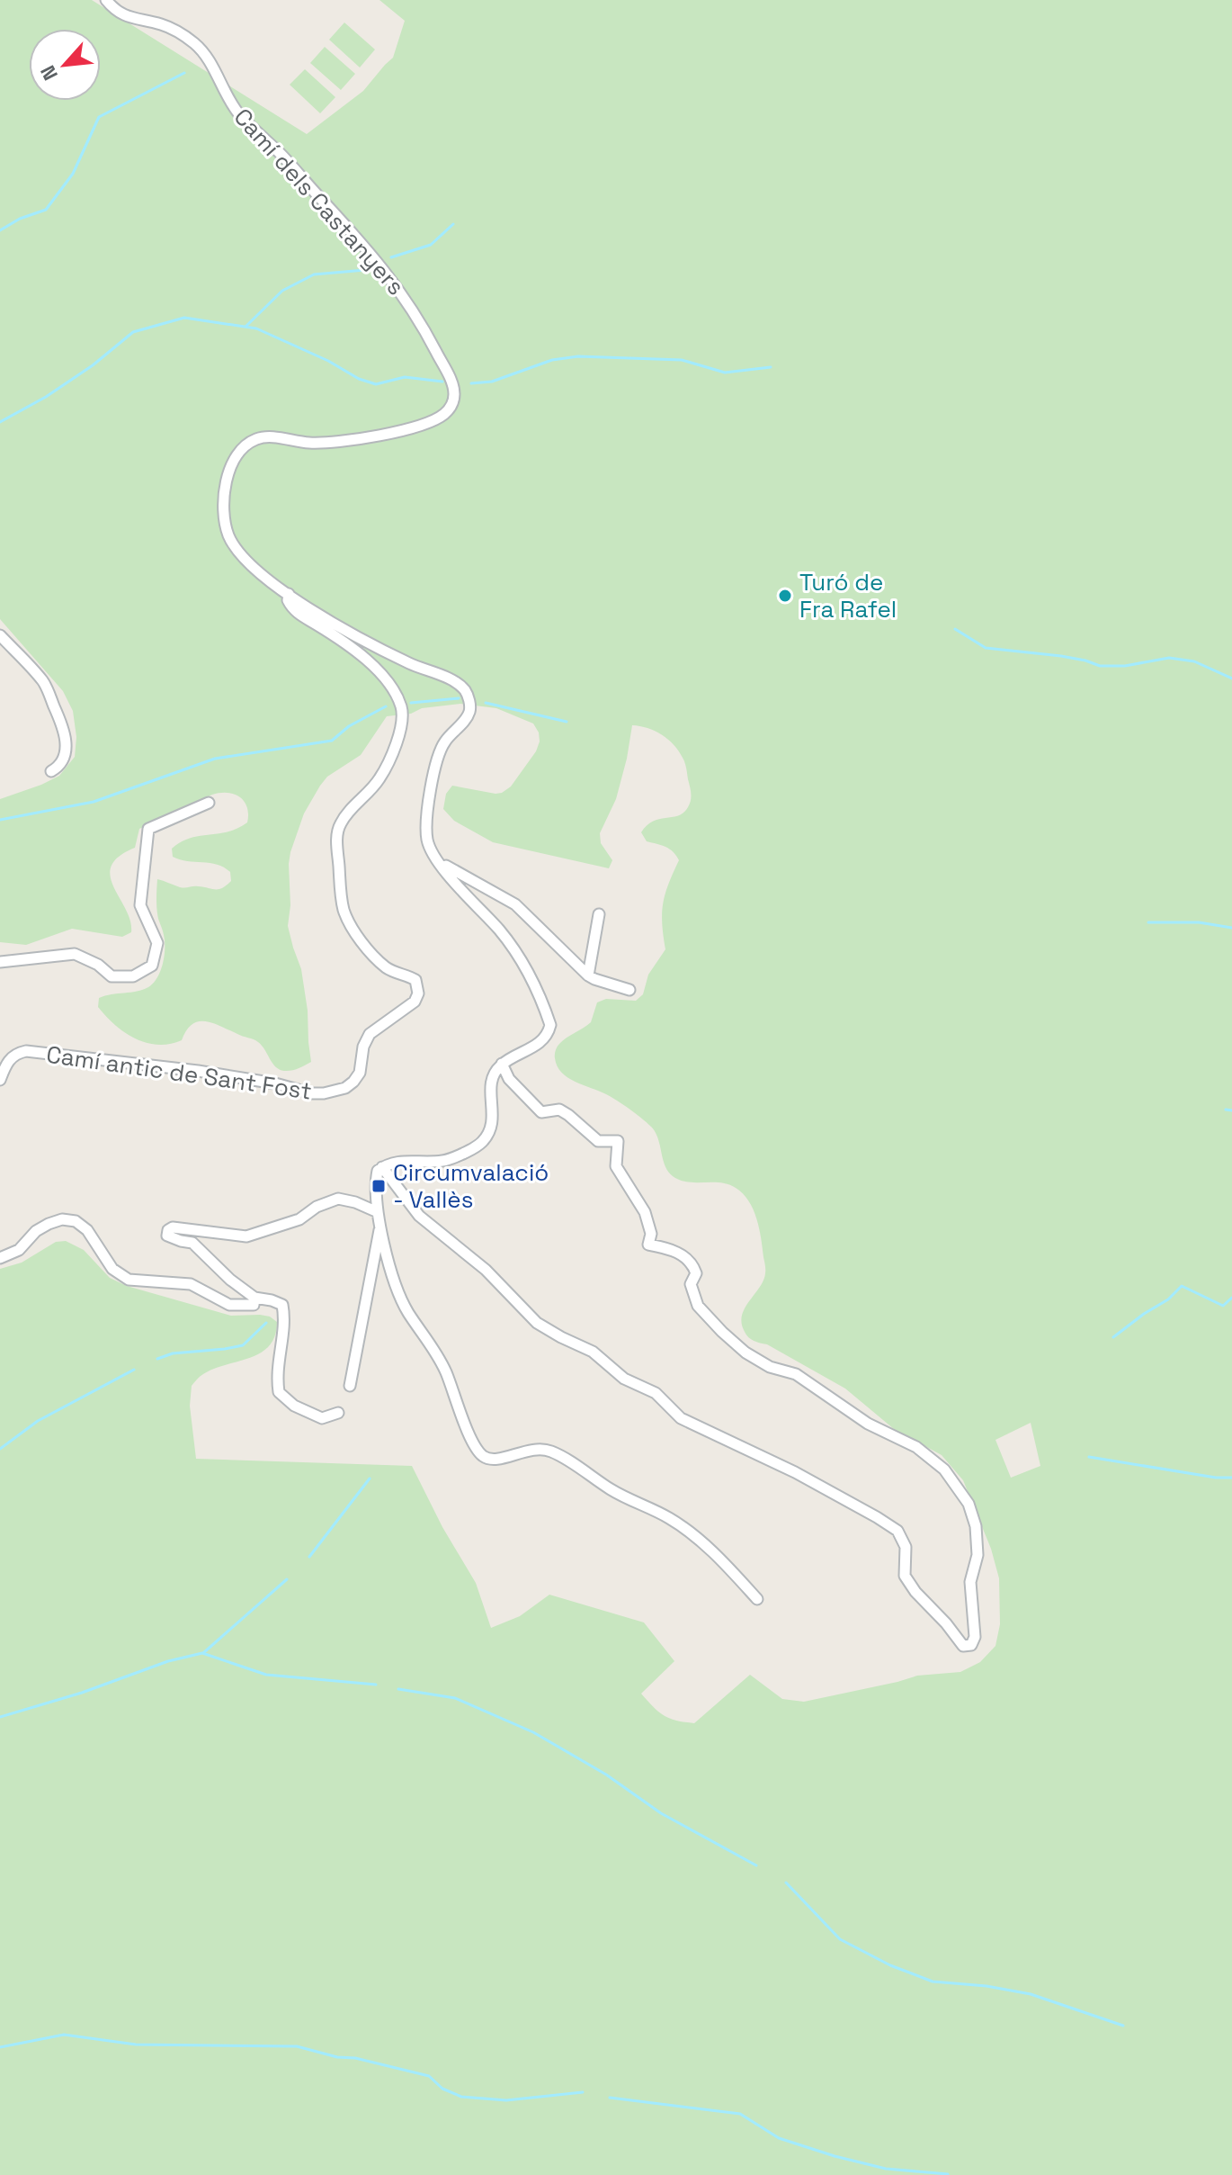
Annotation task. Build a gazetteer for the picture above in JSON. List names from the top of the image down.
{
  "streets": {
    "street": ["Camí dels Castanyers", "Camí antic de Sant Fost"]
  },
  "crossings": [
    ["Camí dels Castanyers", "Camí antic de Sant Fost"]
  ],
  "places": {
    "other": ["Turó de Fra Rafel"],
    "transit": ["Circumvalació - Vallès"]
  },
  "north": "bottom left"
}
